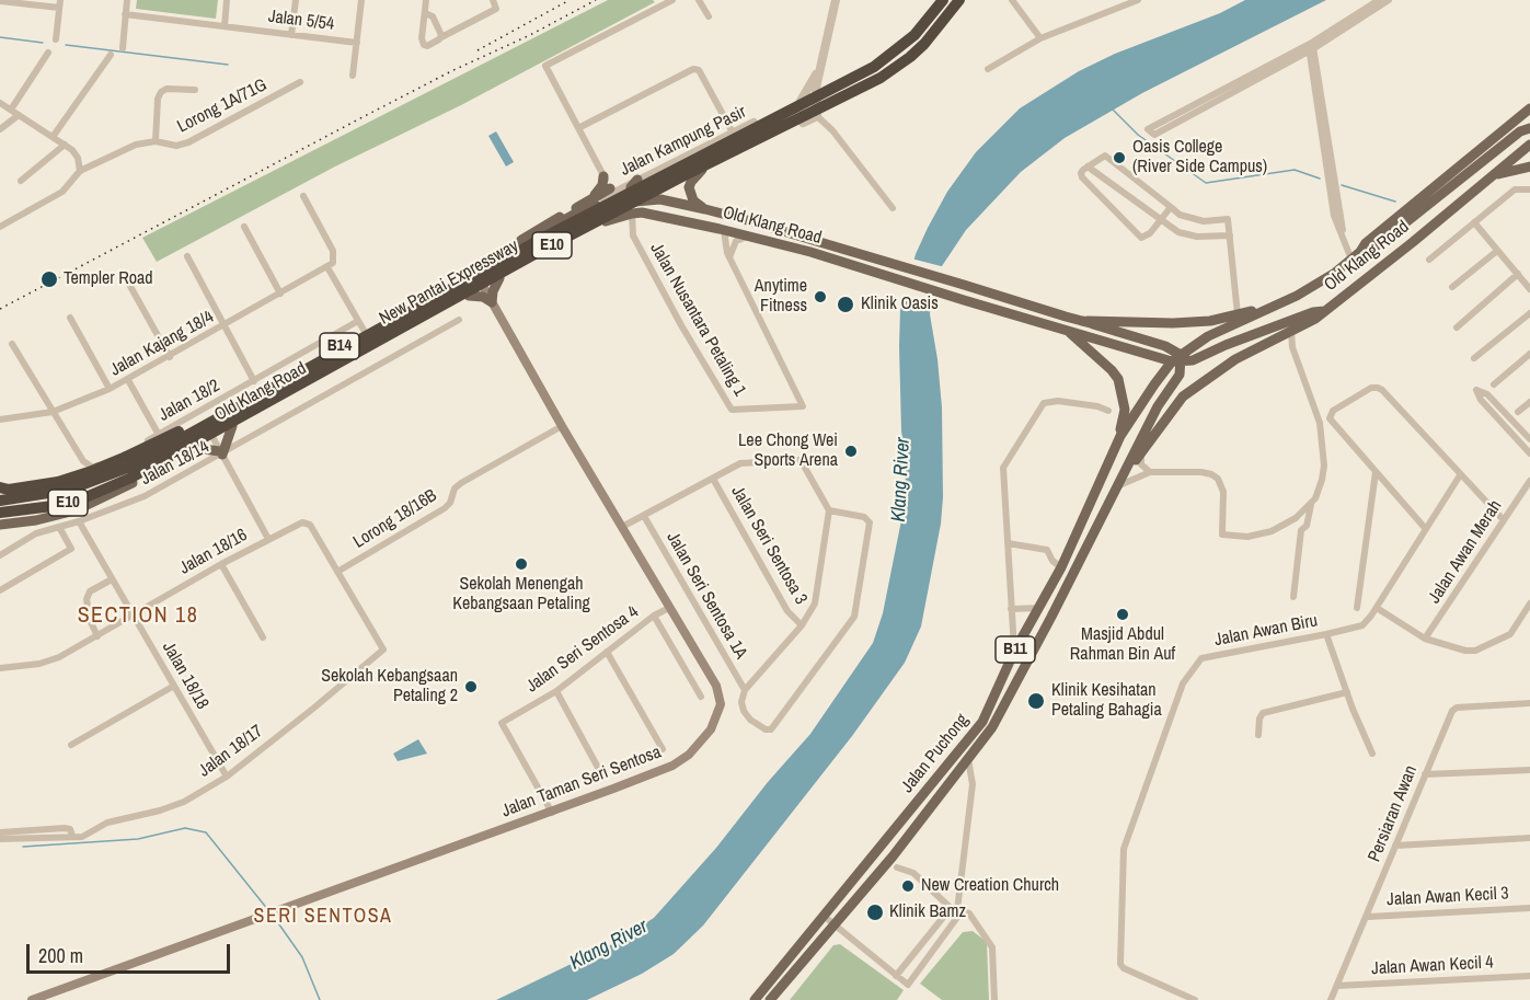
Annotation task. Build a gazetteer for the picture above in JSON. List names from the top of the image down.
{
  "streets": {
    "highway": ["E10", "New Pantai Expressway"],
    "main road": [
      "Old Klang Road",
      "B14",
      "B11",
      "Jalan Puchong",
      "Jalan Taman Seri Sentosa"
    ],
    "street": [
      "Jalan 5/54",
      "Lorong 1A/71G",
      "Jalan Kampung Pasir",
      "Jalan Nusantara Petaling 1",
      "Jalan Kajang 18/4",
      "Jalan 18/2",
      "Jalan 18/14",
      "Lorong 18/16B",
      "Jalan Seri Sentosa 3",
      "Jalan 18/16",
      "Jalan Awan Merah",
      "Jalan Seri Sentosa 1A",
      "Jalan Awan Biru",
      "Jalan Seri Sentosa 4",
      "Jalan 18/18",
      "Jalan 18/17",
      "Persiaran Awan",
      "Jalan Awan Kecil 3",
      "Jalan Awan Kecil 4"
    ]
  },
  "crossings": [
    ["Jalan Kampung Pasir", "Old Klang Road"],
    ["Old Klang Road", "New Pantai Expressway"],
    ["Old Klang Road", "Jalan Nusantara Petaling 1"],
    ["Old Klang Road", "Jalan 18/2"],
    ["Old Klang Road", "Jalan Puchong"],
    ["Old Klang Road", "Jalan Taman Seri Sentosa"],
    ["Jalan Kajang 18/4", "Jalan 18/2"],
    ["Jalan 18/14", "Jalan 18/18"],
    ["Lorong 18/16B", "Jalan 18/16"],
    ["Lorong 18/16B", "Jalan Taman Seri Sentosa"],
    ["Jalan 18/16", "Jalan 18/18"],
    ["Jalan 18/16", "Jalan 18/17"],
    ["Jalan Seri Sentosa 4", "Jalan Taman Seri Sentosa"],
    ["Jalan 18/18", "Jalan 18/17"],
    ["Persiaran Awan", "Jalan Awan Kecil 3"],
    ["Persiaran Awan", "Jalan Awan Kecil 4"]
  ],
  "districts": ["SECTION 18", "SERI SENTOSA"],
  "water": ["Klang River"],
  "places": [
    "Oasis College (River Side Campus)",
    "Templer Road",
    "Anytime Fitness",
    "Klinik Oasis",
    "Lee Chong Wei Sports Arena",
    "Sekolah Menengah Kebangsaan Petaling",
    "Masjid Abdul Rahman Bin Auf",
    "Sekolah Kebangsaan Petaling 2",
    "Klinik Kesihatan Petaling Bahagia",
    "New Creation Church",
    "Klinik Bamz"
  ],
  "scale_bar": "200 m"
}
